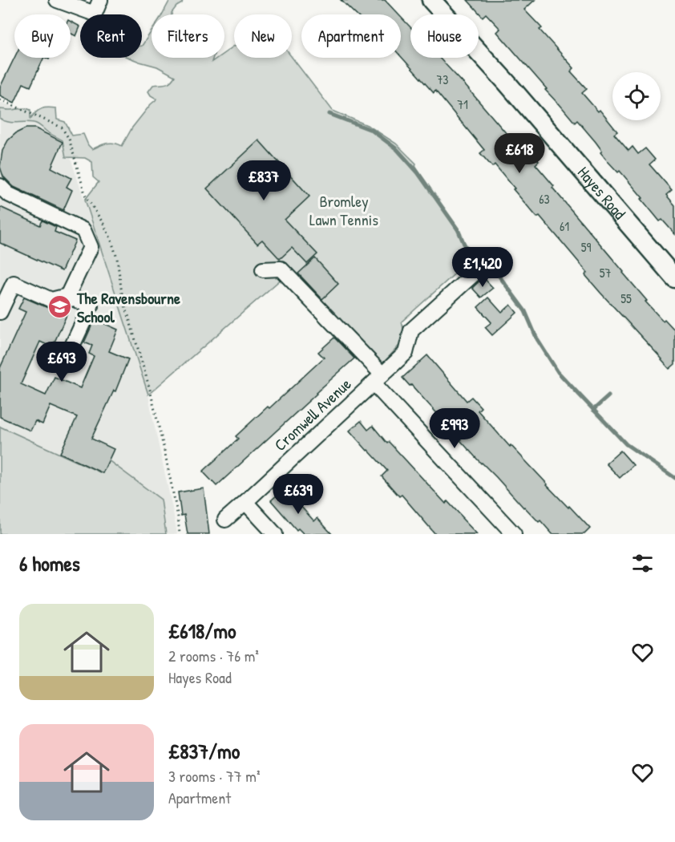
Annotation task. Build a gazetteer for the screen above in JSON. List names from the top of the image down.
{
  "streets": {
    "main road": ["Hayes Road"],
    "street": ["Cromwell Avenue"]
  },
  "parks": ["Bromley Lawn Tennis"],
  "places": {
    "school or university": ["The Ravensbourne School"]
  },
  "house_numbers": [
    "73",
    "71",
    "63",
    "61",
    "59",
    "57",
    "55"
  ],
  "page": {
    "chip": [
      "Buy",
      "Rent",
      "Filters",
      "New",
      "Apartment",
      "House"
    ],
    "price": [
      "£618",
      "£837",
      "£1,420",
      "£693",
      "£993",
      "£639"
    ],
    "heading": "6 homes",
    "list": [
      {
        "name": "£618/mo",
        "note": "2 rooms · 76 m² · Hayes Road"
      },
      {
        "name": "£837/mo",
        "note": "3 rooms · 77 m² · Apartment"
      }
    ]
  }
}
